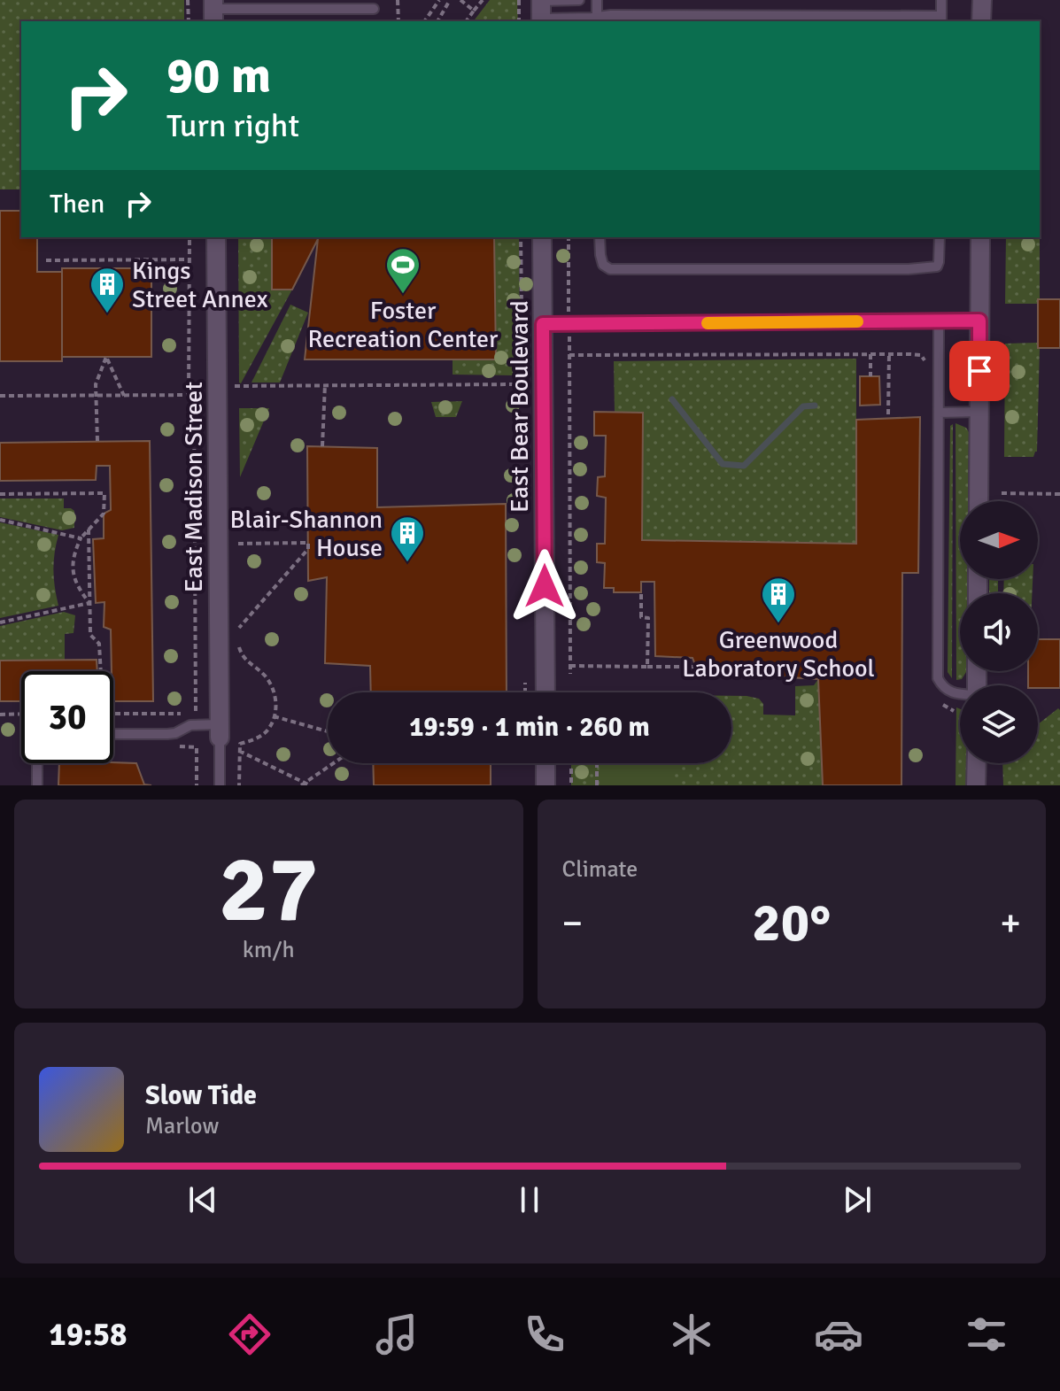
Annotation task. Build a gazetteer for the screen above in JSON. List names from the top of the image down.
{
  "streets": {
    "street": ["East Bear Boulevard", "East Madison Street"]
  },
  "places": {
    "sports": ["Foster Recreation Center"],
    "building": ["Kings Street Annex", "Blair-Shannon House", "Greenwood Laboratory School"]
  },
  "north": "right",
  "page": {
    "turn": ["90 m", "Turn right"],
    "then": "Then",
    "limit": "30",
    "trip": "19:59 · 1 min · 260 m",
    "tile": [
      ["27", "km/h"],
      "Climate"
    ],
    "heat": ["−", "20°", "+"],
    "song": ["Slow Tide", "Marlow"],
    "tabs": "19:58"
  }
}
